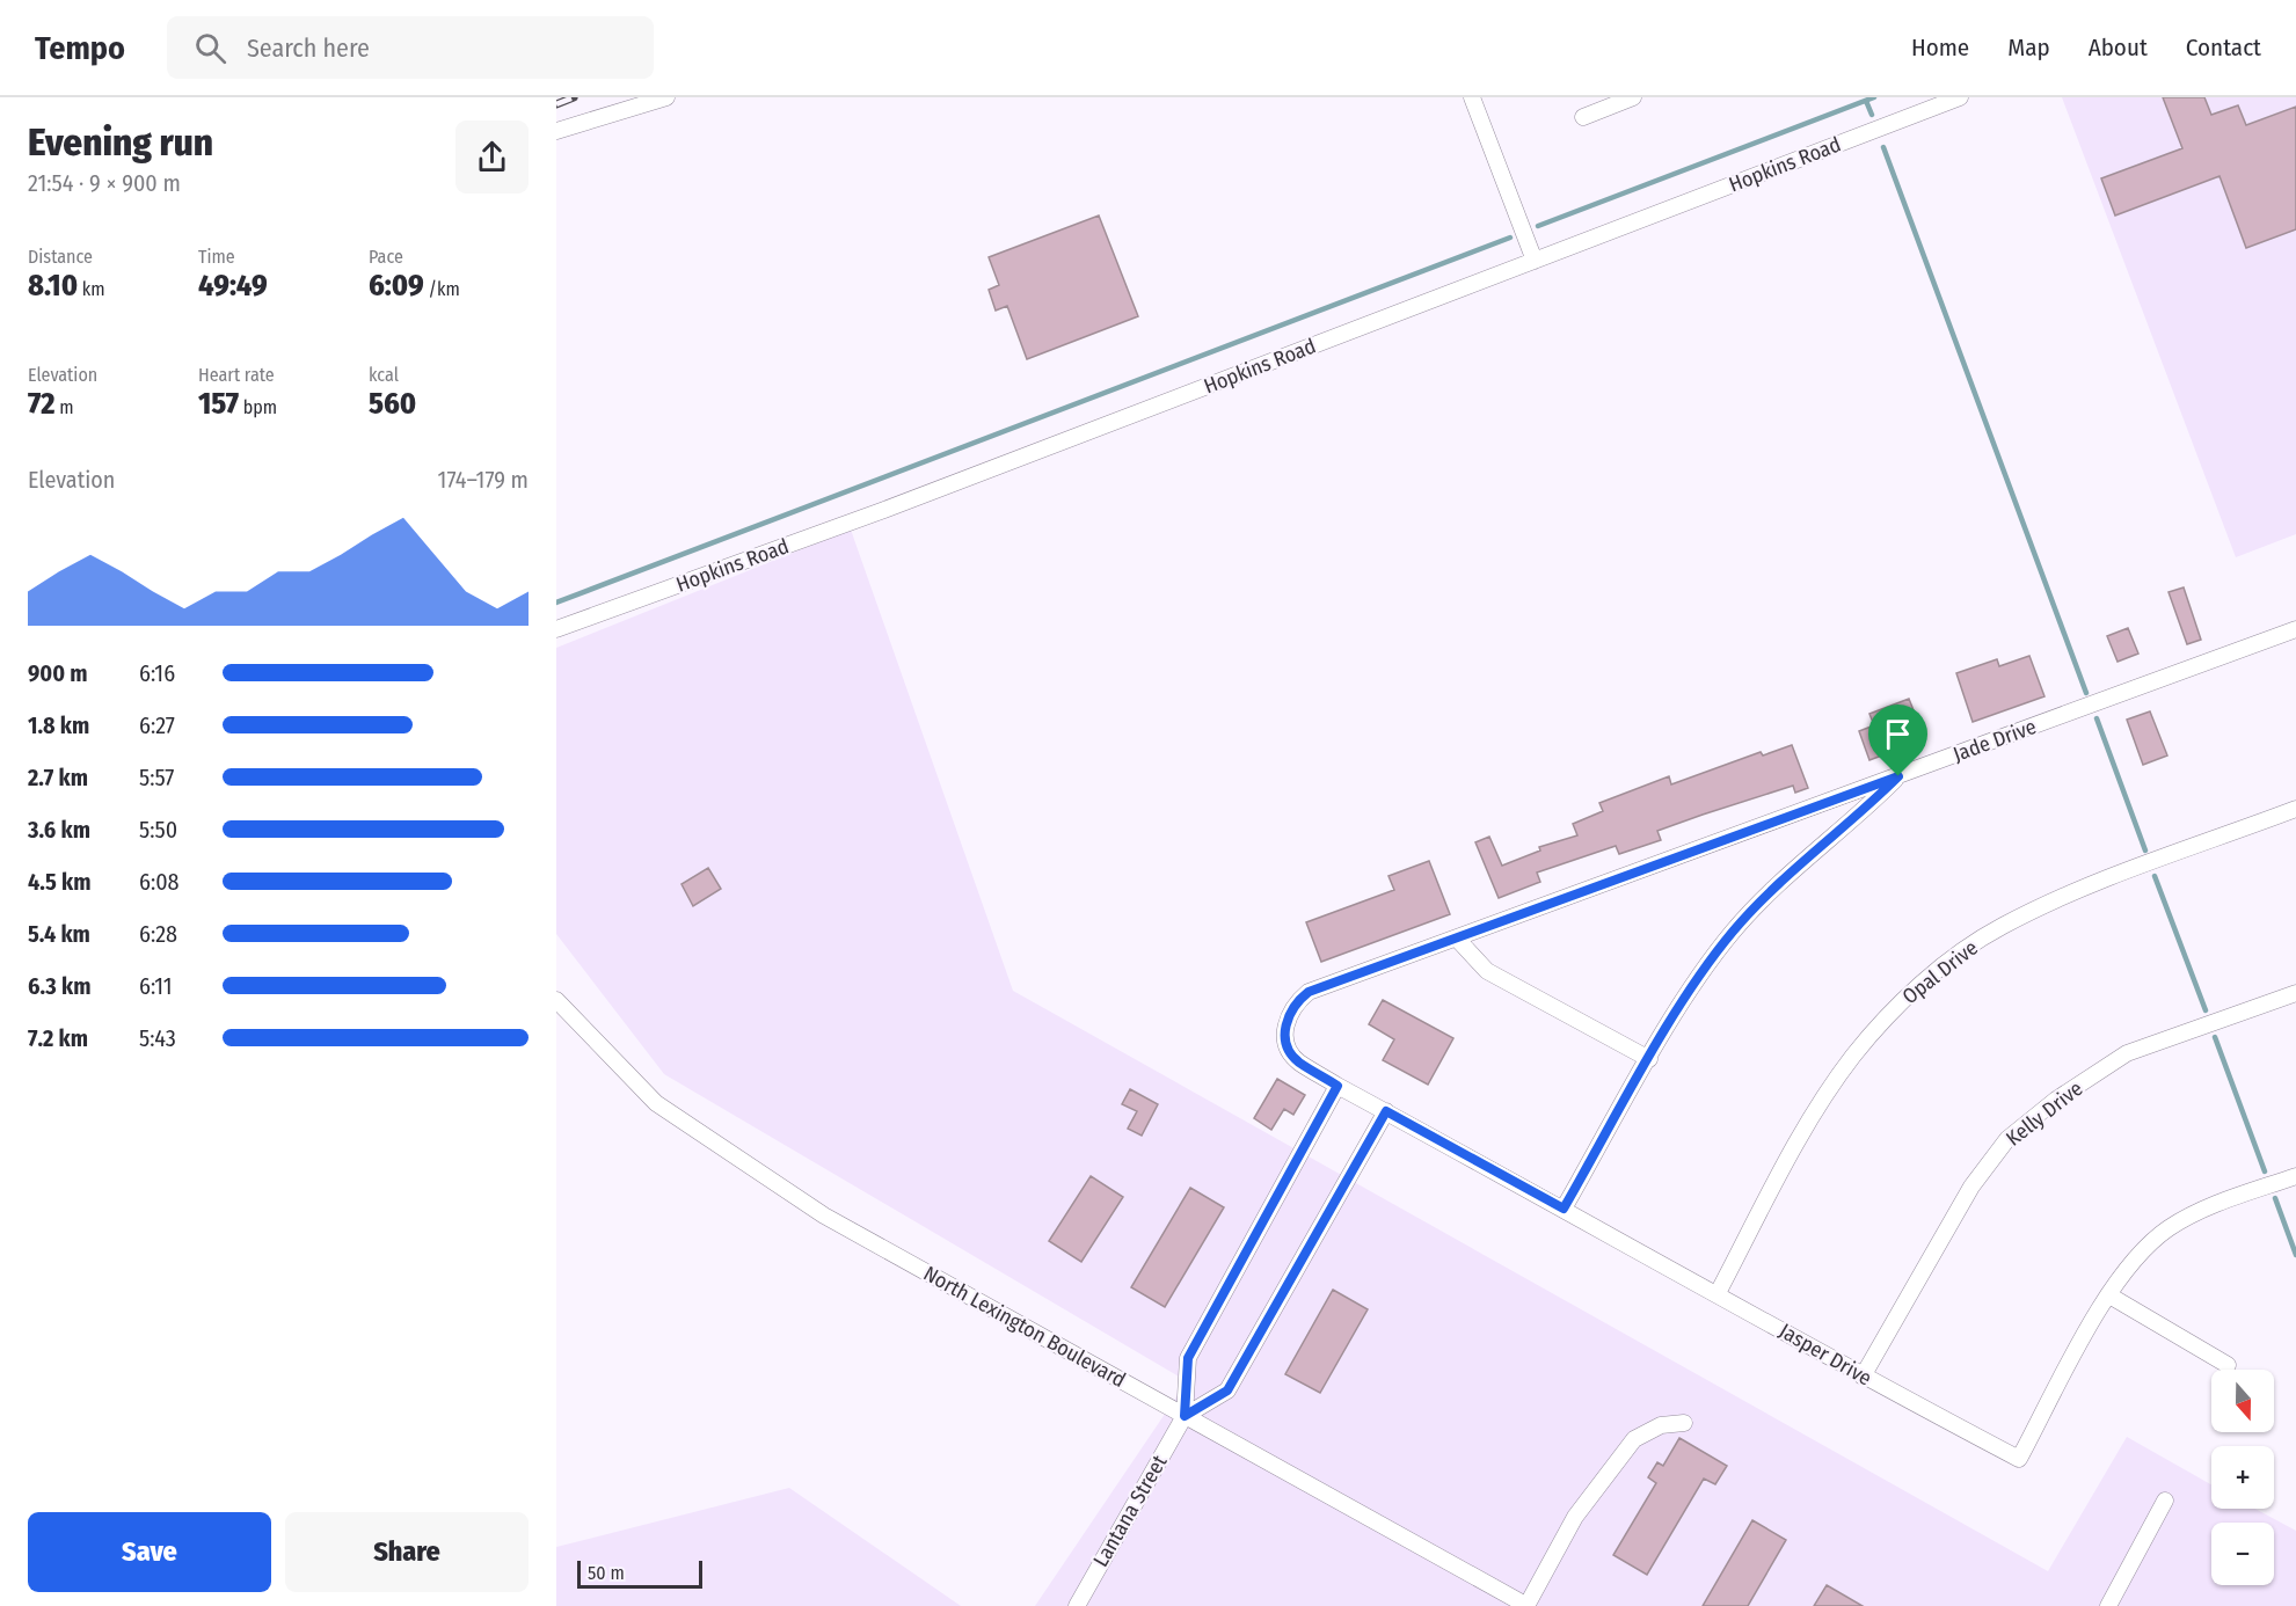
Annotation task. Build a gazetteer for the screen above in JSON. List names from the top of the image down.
{
  "streets": {
    "street": [
      "Hopkins Road",
      "Jade Drive",
      "Opal Drive",
      "Kelly Drive",
      "North Lexington Boulevard",
      "Jasper Drive",
      "Lantana Street"
    ]
  },
  "crossings": [
    ["Jade Drive", "Jasper Drive"],
    ["Opal Drive", "Jasper Drive"],
    ["Kelly Drive", "Jasper Drive"],
    ["North Lexington Boulevard", "Lantana Street"],
    ["Jasper Drive", "Lantana Street"]
  ],
  "scale_bar": "50 m",
  "north": "bottom",
  "page": {
    "header": "Tempo",
    "search": "Search here",
    "nav": [
      "Home",
      "Map",
      "About",
      "Contact"
    ],
    "heading": ["Evening run", "21:54 · 9 × 900 m"],
    "stats": [
      ["Distance", "8.10 km"],
      ["Time", "49:49"],
      ["Pace", "6:09 /km"],
      ["Elevation", "72 m"],
      ["Heart rate", "157 bpm"],
      ["kcal", "560"]
    ],
    "chart": ["Elevation", "174–179 m"],
    "list": [
      {
        "name": "900 m",
        "note": "6:16"
      },
      {
        "name": "1.8 km",
        "note": "6:27"
      },
      {
        "name": "2.7 km",
        "note": "5:57"
      },
      {
        "name": "3.6 km",
        "note": "5:50"
      },
      {
        "name": "4.5 km",
        "note": "6:08"
      },
      {
        "name": "5.4 km",
        "note": "6:28"
      },
      {
        "name": "6.3 km",
        "note": "6:11"
      },
      {
        "name": "7.2 km",
        "note": "5:43"
      }
    ],
    "map_buttons": ["+", "−"],
    "buttons": ["Save", "Share"],
    "scale": "50 m"
  }
}
